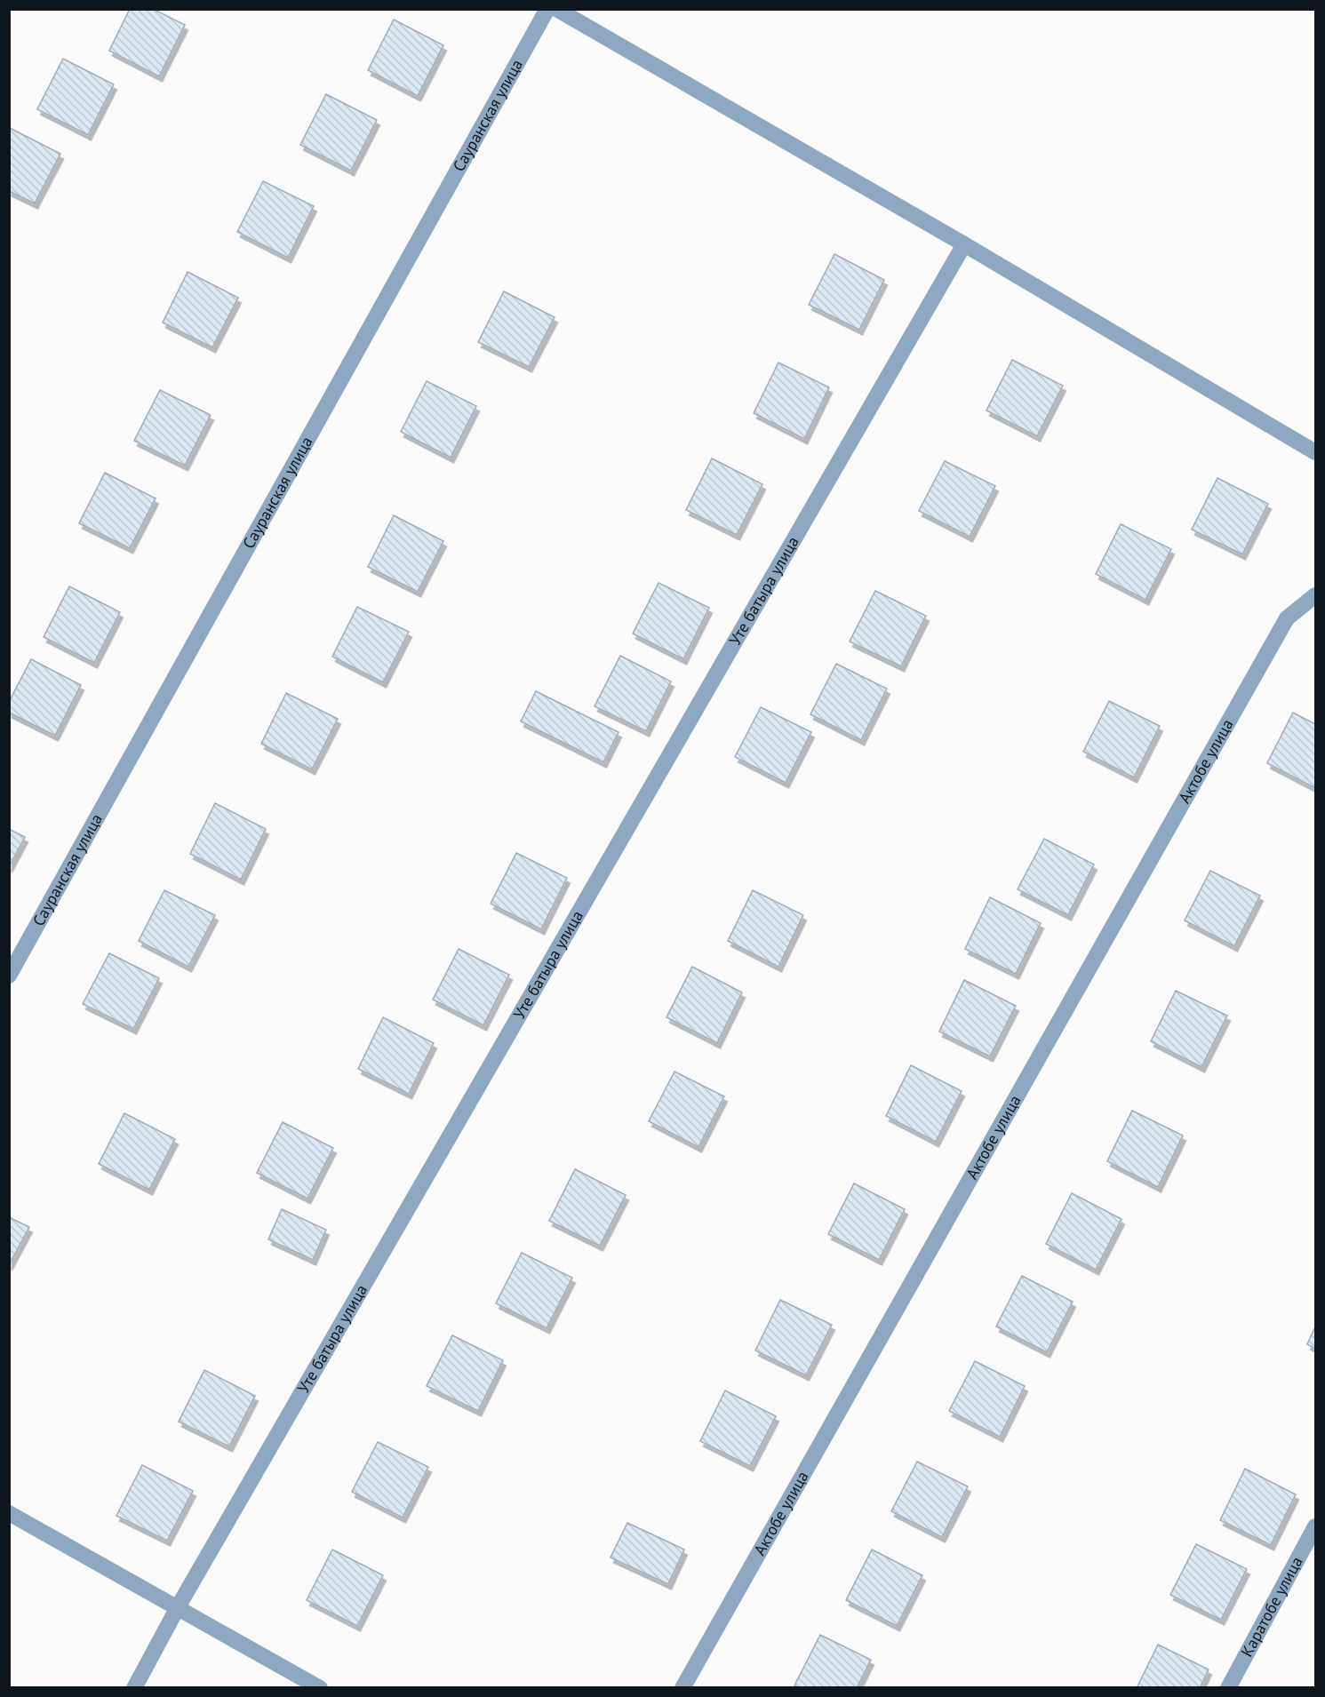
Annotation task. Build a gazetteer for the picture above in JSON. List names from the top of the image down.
{
  "streets": {
    "street": [
      "Сауранская улица",
      "Уте батыра улица",
      "Актобе улица",
      "Каратобе улица"
    ]
  }
}
